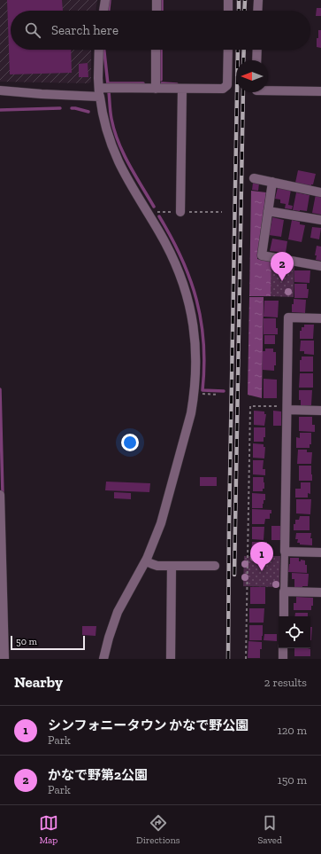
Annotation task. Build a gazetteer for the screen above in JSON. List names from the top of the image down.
{
  "scale_bar": "50 m",
  "north": "left",
  "page": {
    "search": "Search here",
    "pins": ["2", "1"],
    "scale": "50 m",
    "heading": ["Nearby", "2 results"],
    "list": [
      {
        "mark": "1",
        "name": "シンフォニータウン かなで野公園",
        "note": "Park",
        "value": "120 m"
      },
      {
        "mark": "2",
        "name": "かなで野第2公園",
        "note": "Park",
        "value": "150 m"
      }
    ],
    "nav": ["Map", "Directions", "Saved"]
  }
}
